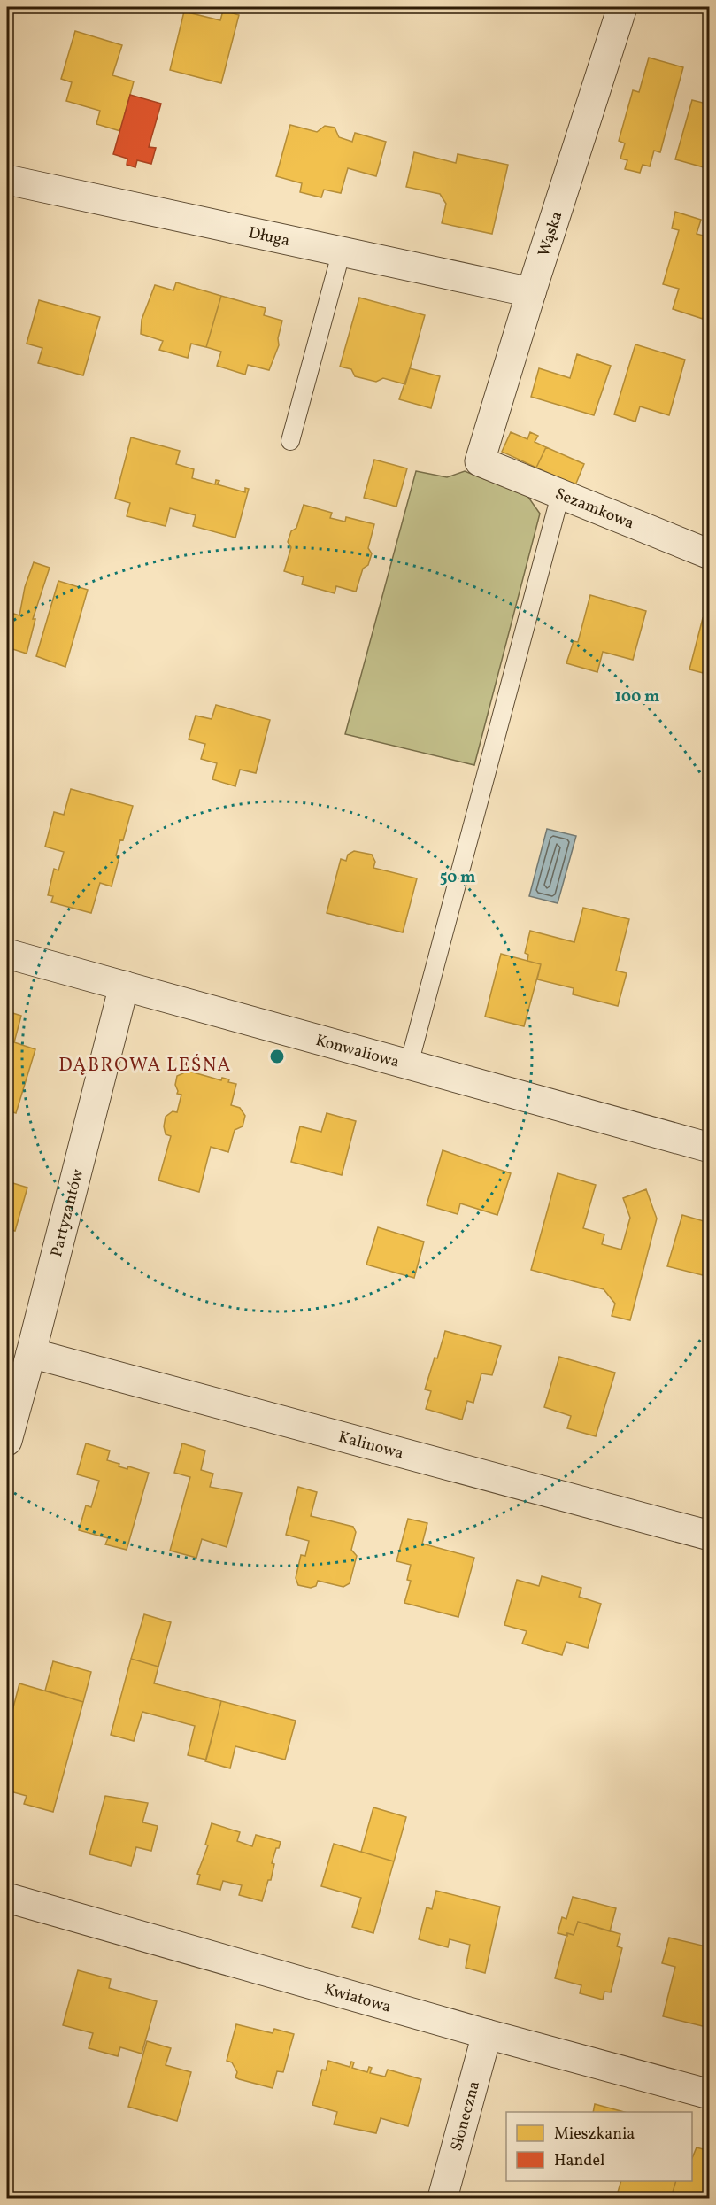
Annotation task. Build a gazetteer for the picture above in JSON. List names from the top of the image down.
{
  "streets": {
    "street": [
      "Wąska",
      "Długa",
      "Sezamkowa",
      "Konwaliowa",
      "Partyzantów",
      "Kalinowa",
      "Kwiatowa",
      "Słoneczna"
    ]
  },
  "crossings": [
    ["Wąska", "Długa"],
    ["Wąska", "Sezamkowa"],
    ["Konwaliowa", "Partyzantów"],
    ["Partyzantów", "Kalinowa"],
    ["Kwiatowa", "Słoneczna"]
  ],
  "districts": ["DĄBROWA LEŚNA"],
  "legend": ["Mieszkania", "Handel"],
  "rings": ["100 m", "50 m"]
}
